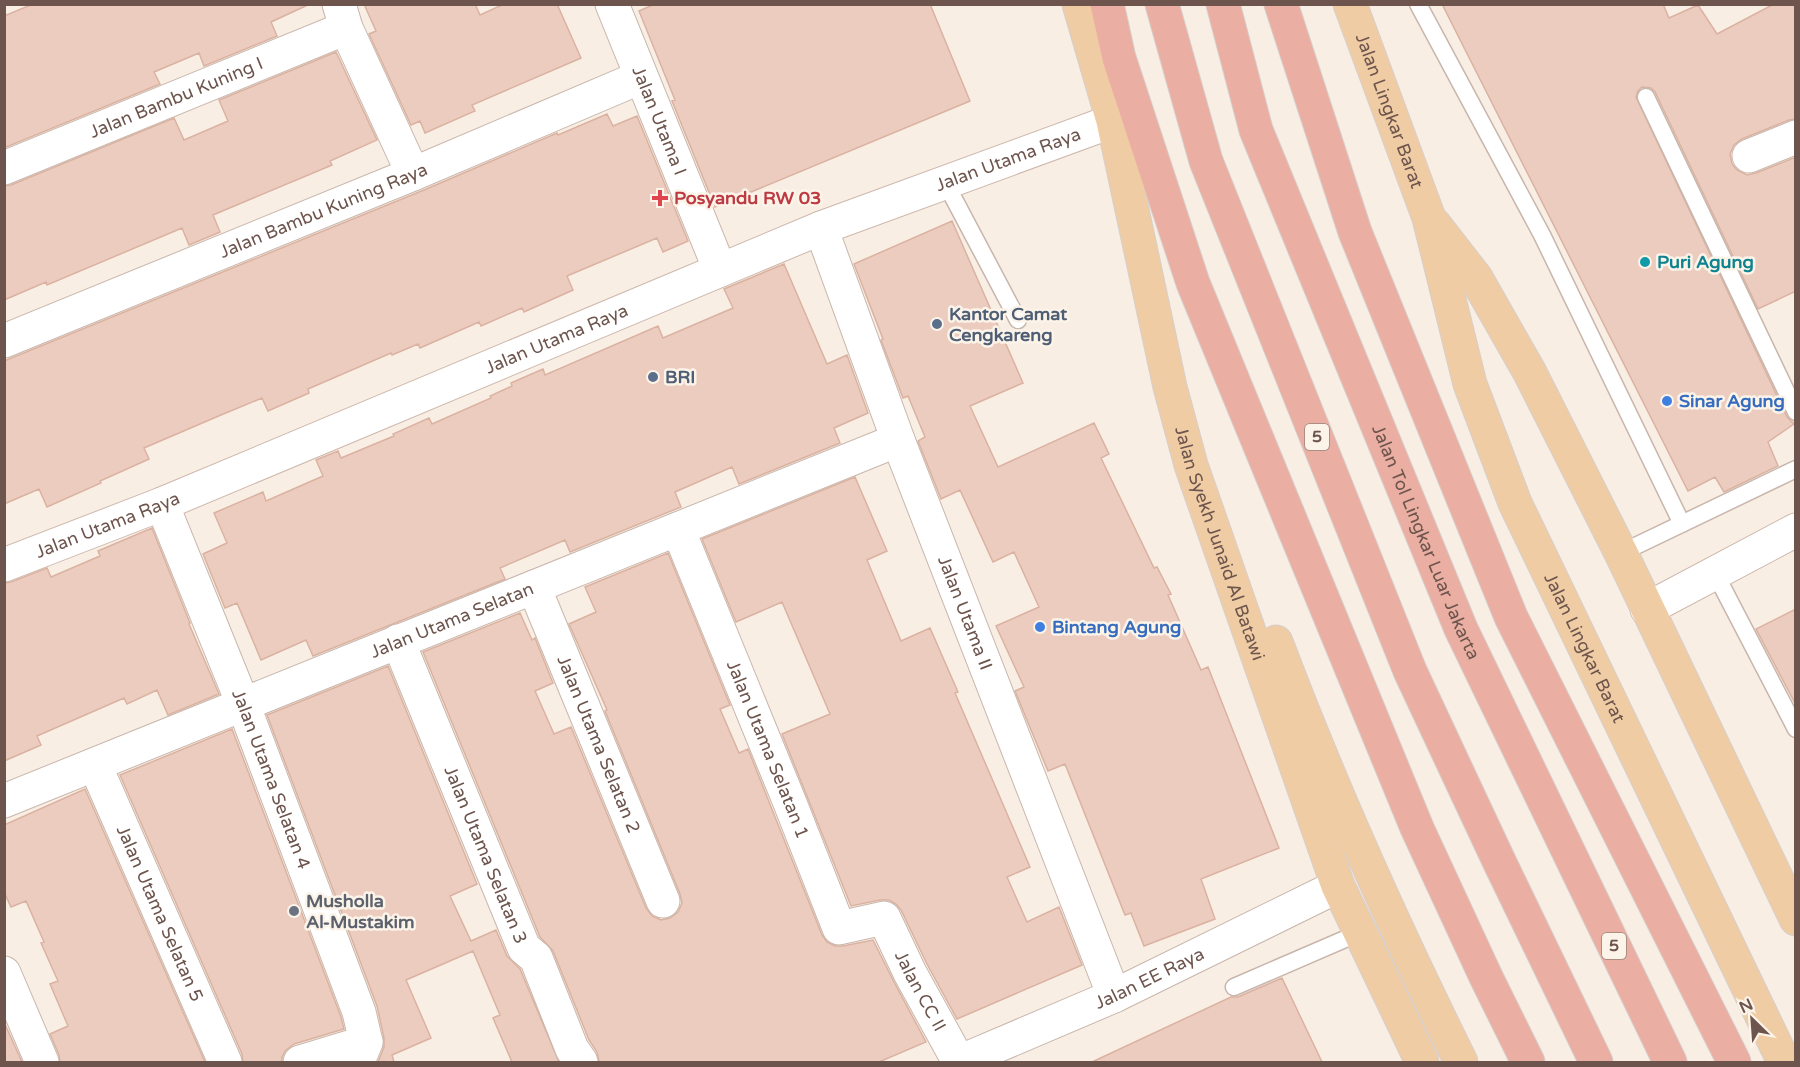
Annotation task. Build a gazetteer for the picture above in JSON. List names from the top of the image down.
{
  "streets": {
    "highway": ["5", "Jalan Tol Lingkar Luar Jakarta"],
    "main road": ["Jalan Lingkar Barat", "Jalan Syekh Junaid Al Batawi"],
    "street": [
      "Jalan Bambu Kuning I",
      "Jalan Utama I",
      "Jalan Utama Raya",
      "Jalan Bambu Kuning Raya",
      "Jalan Utama II",
      "Jalan Utama Selatan",
      "Jalan Utama Selatan 2",
      "Jalan Utama Selatan 1",
      "Jalan Utama Selatan 4",
      "Jalan Utama Selatan 3",
      "Jalan Utama Selatan 5",
      "Jalan EE Raya",
      "Jalan CC II"
    ]
  },
  "crossings": [
    ["Jalan Utama I", "Jalan Utama Raya"],
    ["Jalan Utama I", "Jalan Bambu Kuning Raya"],
    ["Jalan Utama Raya", "Jalan Syekh Junaid Al Batawi"],
    ["Jalan Utama Raya", "Jalan Utama II"],
    ["Jalan Utama Raya", "Jalan Utama Selatan 4"],
    ["Jalan Syekh Junaid Al Batawi", "Jalan EE Raya"],
    ["Jalan Utama II", "Jalan Utama Selatan"],
    ["Jalan Utama II", "Jalan EE Raya"],
    ["Jalan Utama Selatan", "Jalan Utama Selatan 2"],
    ["Jalan Utama Selatan", "Jalan Utama Selatan 1"],
    ["Jalan Utama Selatan", "Jalan Utama Selatan 4"],
    ["Jalan Utama Selatan", "Jalan Utama Selatan 3"],
    ["Jalan Utama Selatan", "Jalan Utama Selatan 5"],
    ["Jalan Utama Selatan 1", "Jalan CC II"],
    ["Jalan EE Raya", "Jalan CC II"]
  ],
  "places": {
    "health": ["Posyandu RW 03"],
    "other": [
      "Puri Agung",
      "Kantor Camat Cengkareng",
      "BRI",
      "Sinar Agung",
      "Bintang Agung",
      "Musholla Al-Mustakim"
    ]
  },
  "north": "top left"
}
